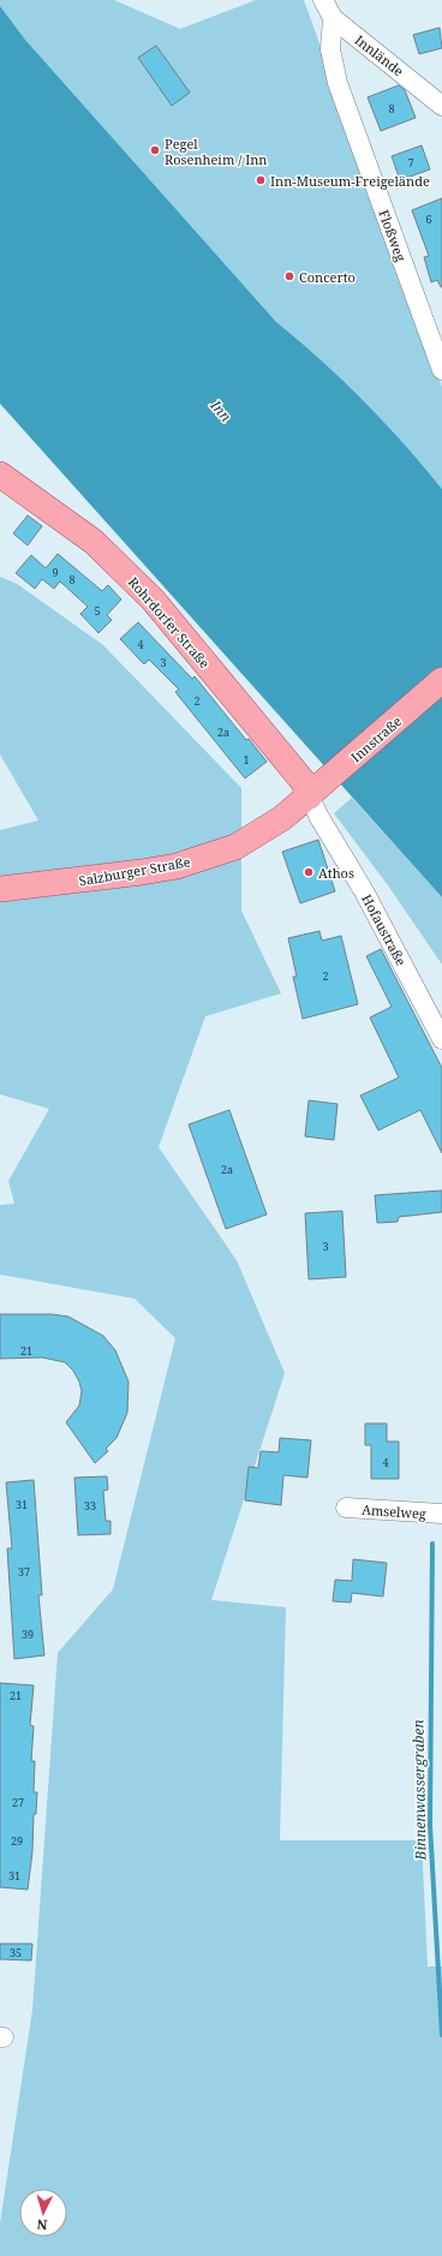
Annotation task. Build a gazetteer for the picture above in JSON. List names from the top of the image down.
{
  "streets": {
    "main road": ["Rohrdorfer Straße", "Innstraße", "Salzburger Straße"],
    "street": [
      "Innlände",
      "Floßweg",
      "Hofaustraße",
      "Amselweg"
    ]
  },
  "crossings": [
    ["Innlände", "Floßweg"],
    ["Rohrdorfer Straße", "Innstraße"],
    ["Rohrdorfer Straße", "Salzburger Straße"],
    ["Rohrdorfer Straße", "Hofaustraße"],
    ["Innstraße", "Salzburger Straße"],
    ["Innstraße", "Hofaustraße"],
    ["Salzburger Straße", "Hofaustraße"]
  ],
  "water": ["Inn", "Binnenwassergraben"],
  "places": [
    "Pegel Rosenheim / Inn",
    "Inn-Museum-Freigelände",
    "Concerto",
    "Athos"
  ],
  "house_numbers": [
    "8",
    "7",
    "6",
    "9",
    "8",
    "5",
    "4",
    "3",
    "2",
    "2a",
    "1",
    "2",
    "2a",
    "3",
    "21",
    "4",
    "31",
    "33",
    "37",
    "39",
    "21",
    "27",
    "29",
    "31",
    "35"
  ],
  "north": "bottom"
}
